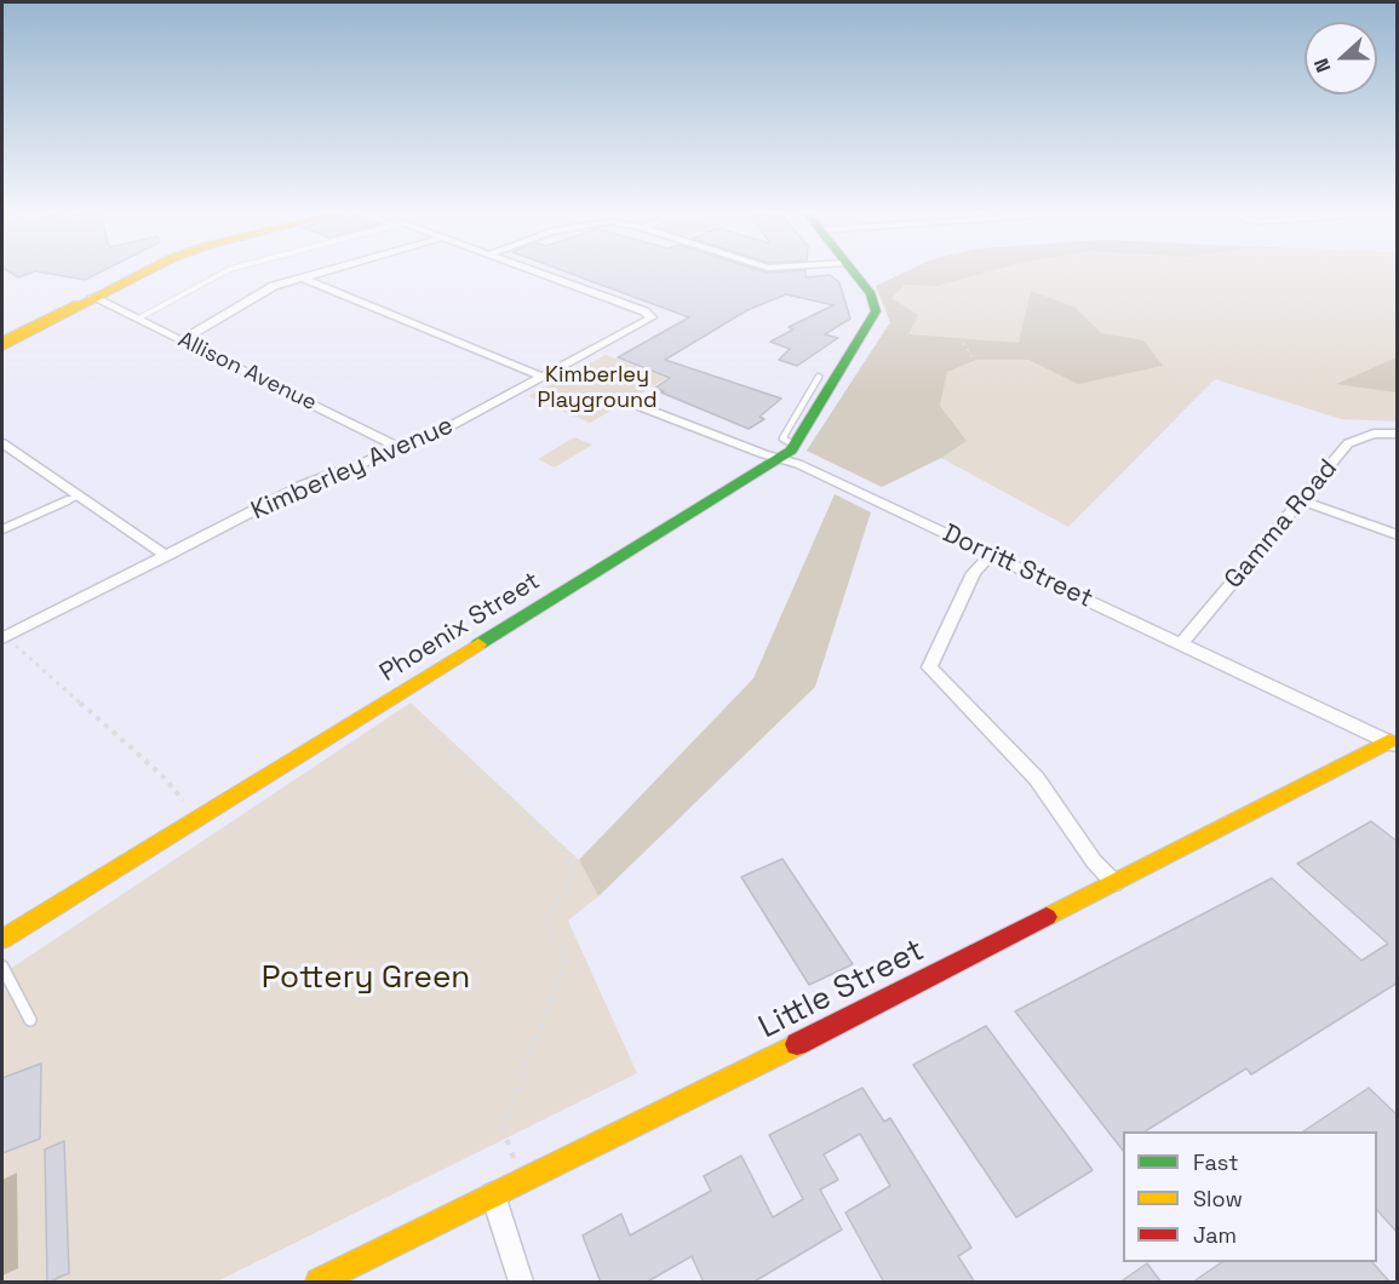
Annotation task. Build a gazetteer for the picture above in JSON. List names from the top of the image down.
{
  "streets": {
    "main road": ["Phoenix Street", "Little Street"],
    "street": [
      "Allison Avenue",
      "Kimberley Avenue",
      "Gamma Road",
      "Dorritt Street"
    ]
  },
  "crossings": [
    ["Allison Avenue", "Kimberley Avenue"],
    ["Gamma Road", "Dorritt Street"],
    ["Dorritt Street", "Phoenix Street"],
    ["Dorritt Street", "Little Street"]
  ],
  "parks": ["Kimberley Playground", "Pottery Green"],
  "legend": ["Fast", "Slow", "Jam"],
  "north": "left"
}
